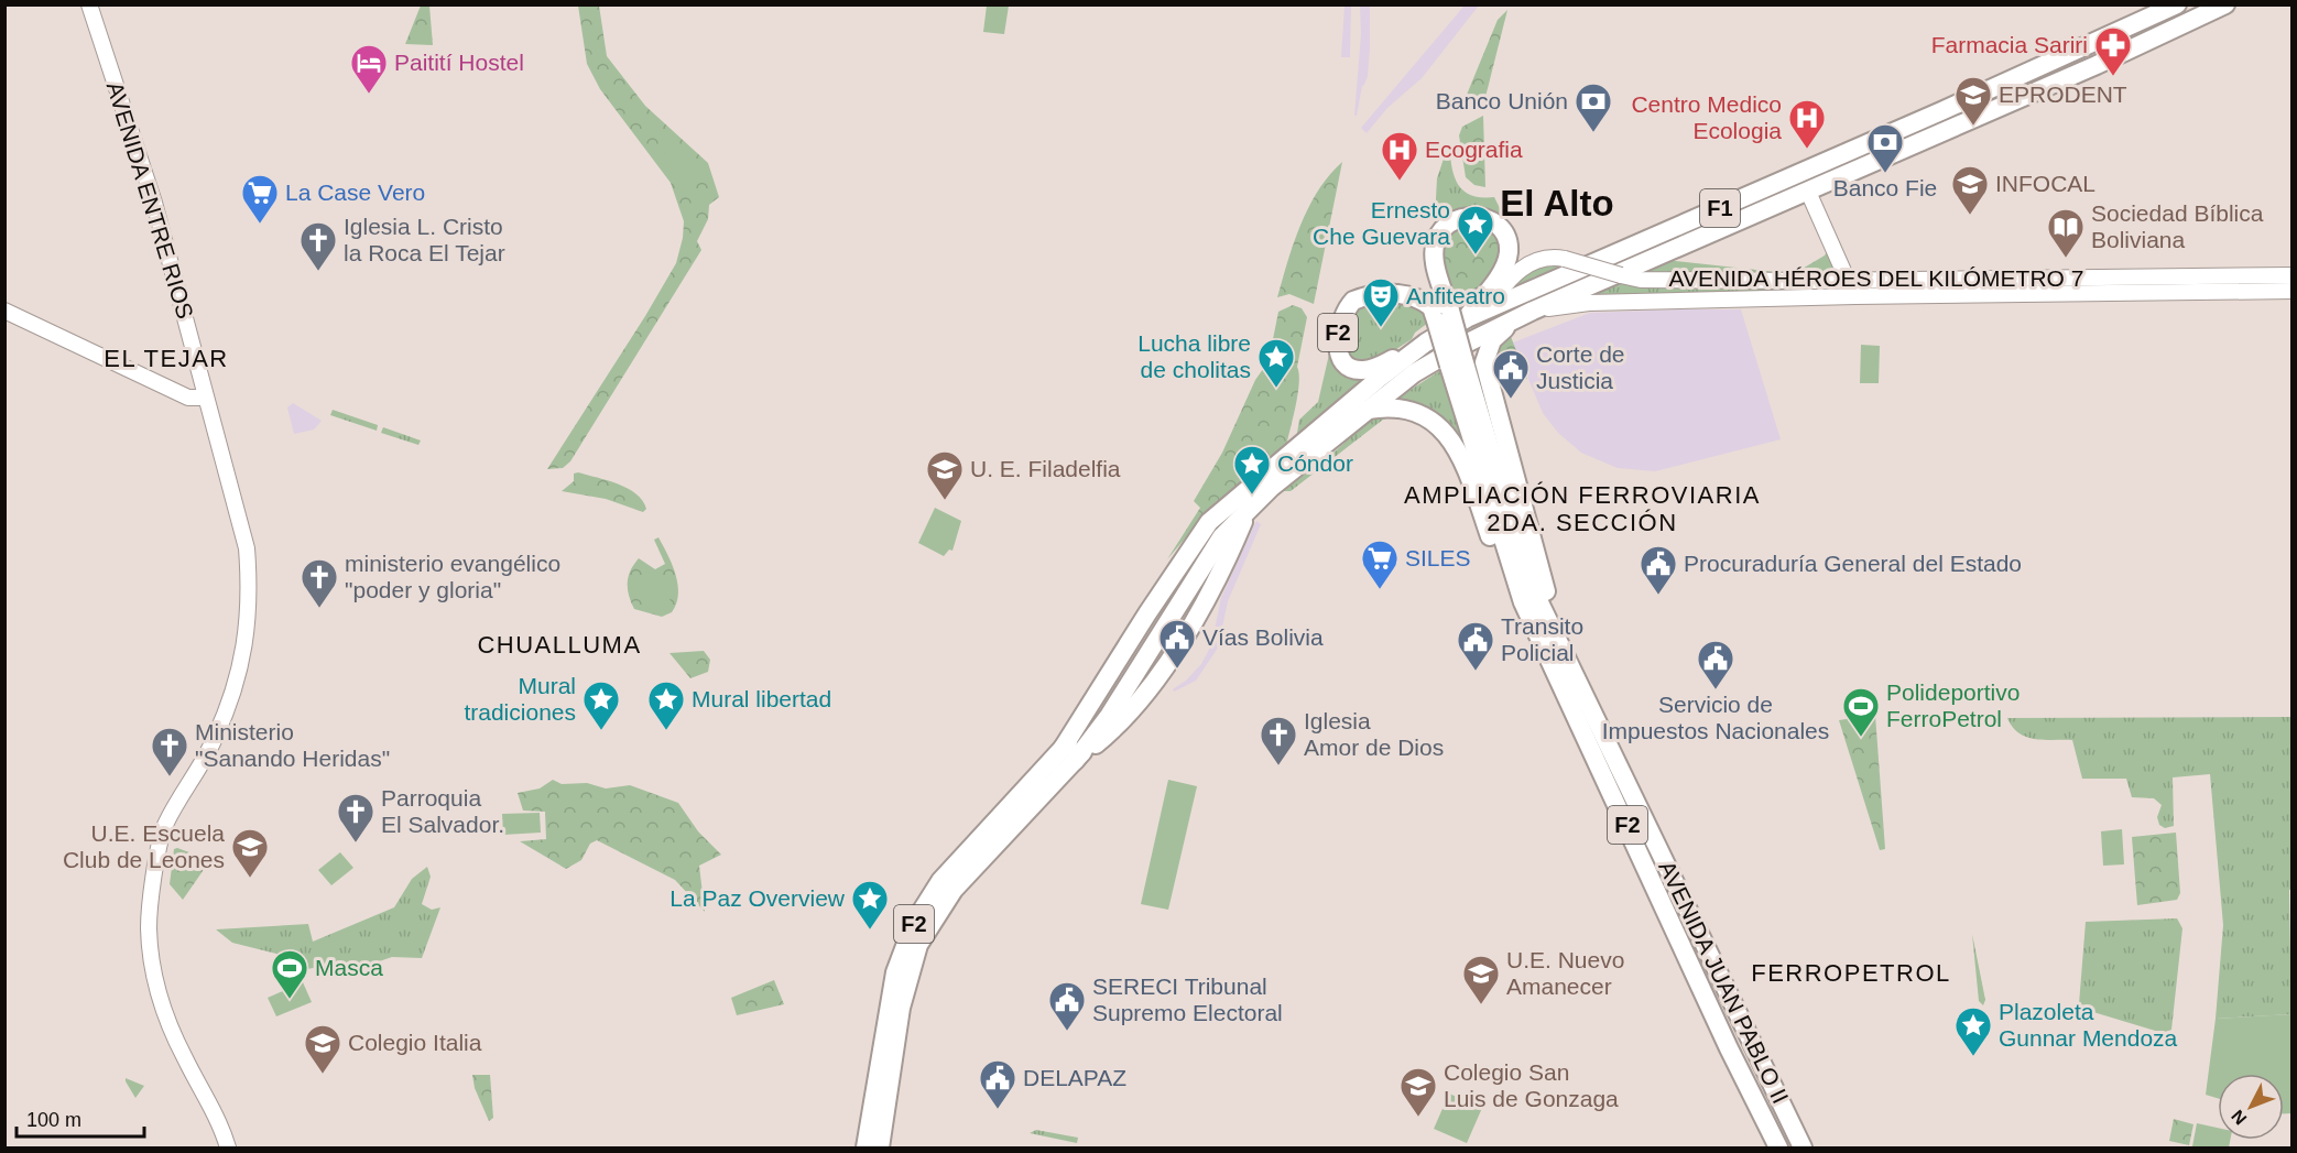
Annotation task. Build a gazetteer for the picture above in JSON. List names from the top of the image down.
{
  "streets": {
    "highway": ["F1", "F2", "AVENIDA JUAN PABLO II"],
    "main road": ["AVENIDA ENTRE RIOS", "AVENIDA HÉROES DEL KILÓMETRO 7"]
  },
  "crossings": [
    ["F1", "AVENIDA HÉROES DEL KILÓMETRO 7"],
    ["F1", "F2"],
    ["F1", "AVENIDA JUAN PABLO II"],
    ["AVENIDA HÉROES DEL KILÓMETRO 7", "F2"],
    ["F2", "AVENIDA JUAN PABLO II"]
  ],
  "districts": [
    "El Alto",
    "EL TEJAR",
    "AMPLIACIÓN FERROVIARIA 2DA. SECCIÓN",
    "CHUALLUMA",
    "FERROPETROL"
  ],
  "places": {
    "pharmacy": ["Farmacia Sariri"],
    "hotel": ["Paitití Hostel"],
    "school or university": [
      "EPRODENT",
      "INFOCAL",
      "U. E. Filadelfia",
      "U.E. Escuela Club de Leones",
      "U.E. Nuevo Amanecer",
      "Colegio Italia",
      "Colegio San Luis de Gonzaga"
    ],
    "bank": ["Banco Unión", "Banco Fie"],
    "hospital": ["Centro Medico Ecologia", "Ecografia"],
    "supermarket": ["La Case Vero", "SILES"],
    "place": [
      "Ernesto Che Guevara",
      "Lucha libre de cholitas",
      "Cóndor",
      "Mural tradiciones",
      "Mural libertad",
      "La Paz Overview",
      "Plazoleta Gunnar Mendoza"
    ],
    "library": ["Sociedad Bíblica Boliviana"],
    "church": [
      "Iglesia L. Cristo la Roca El Tejar",
      "ministerio evangélico \"poder y gloria\"",
      "Iglesia Amor de Dios",
      "Ministerio \"Sanando Heridas\"",
      "Parroquia El Salvador."
    ],
    "theatre": ["Anfiteatro"],
    "public building": [
      "Corte de Justicia",
      "Procuraduría General del Estado",
      "Vías Bolivia",
      "Transito Policial",
      "Servicio de Impuestos Nacionales",
      "SERECI Tribunal Supremo Electoral",
      "DELAPAZ"
    ],
    "sports": ["Polideportivo FerroPetrol", "Masca"]
  },
  "scale_bar": "100 m",
  "north": "bottom left"
}
